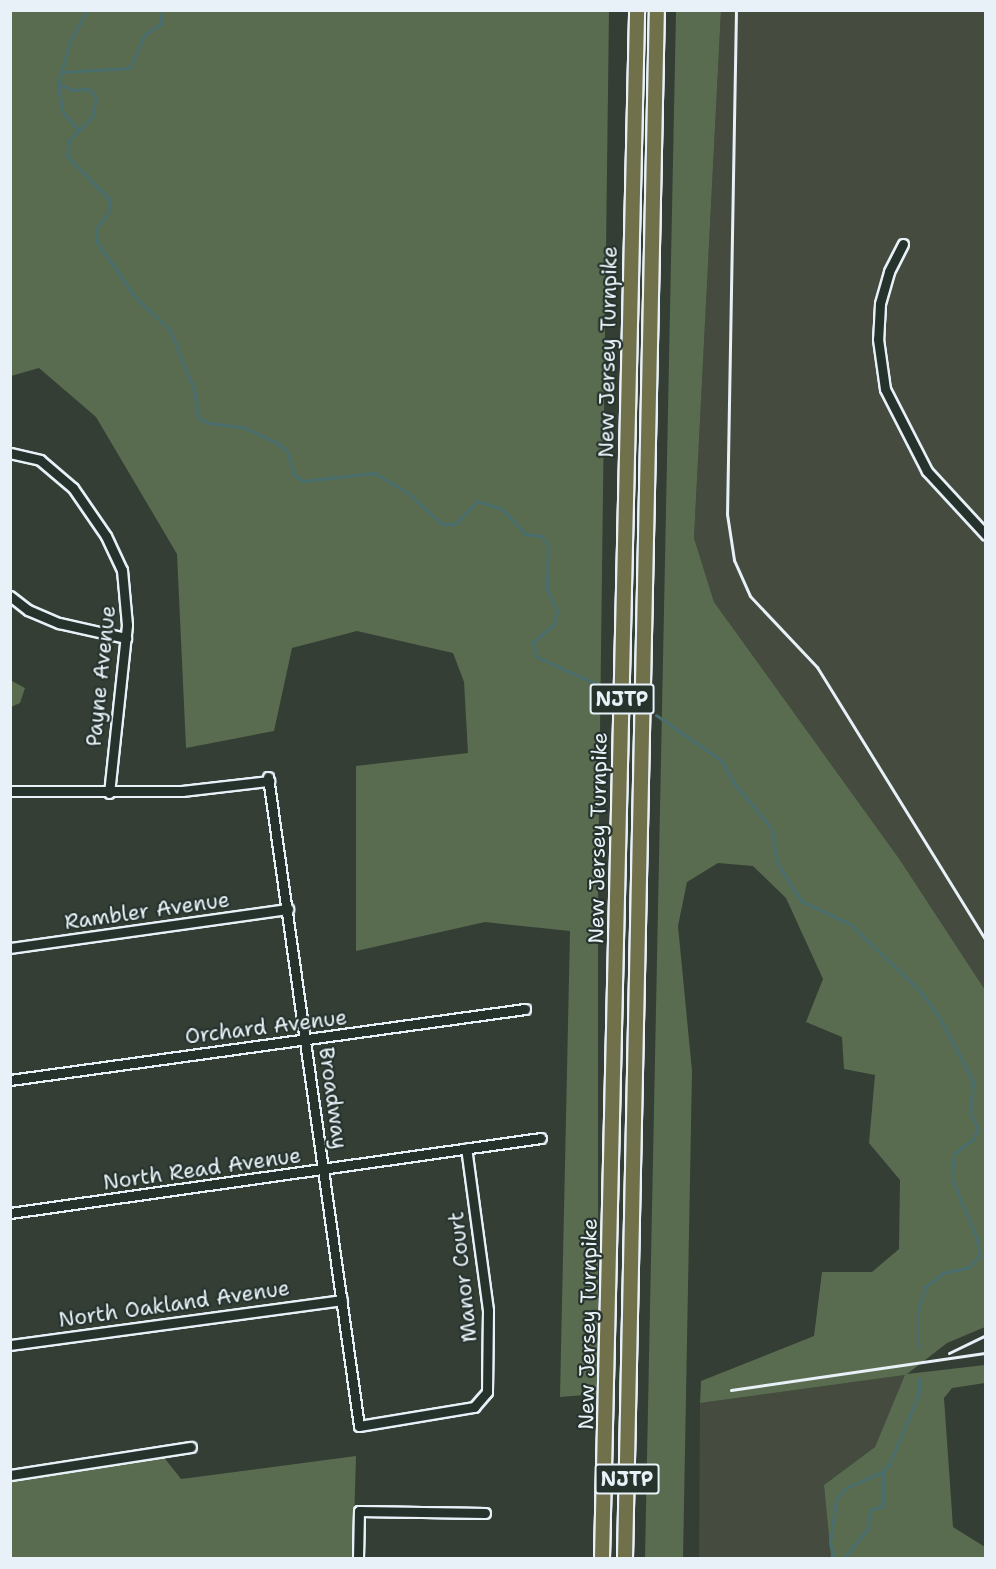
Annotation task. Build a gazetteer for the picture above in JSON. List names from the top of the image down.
{
  "streets": {
    "highway": ["New Jersey Turnpike", "NJTP"],
    "street": [
      "Payne Avenue",
      "Rambler Avenue",
      "Orchard Avenue",
      "Broadway",
      "North Read Avenue",
      "Manor Court",
      "North Oakland Avenue"
    ]
  },
  "crossings": [
    ["Payne Avenue", "Broadway"],
    ["Rambler Avenue", "Broadway"],
    ["Orchard Avenue", "Broadway"],
    ["Broadway", "North Read Avenue"],
    ["Broadway", "Manor Court"],
    ["Broadway", "North Oakland Avenue"],
    ["North Read Avenue", "Manor Court"]
  ]
}
